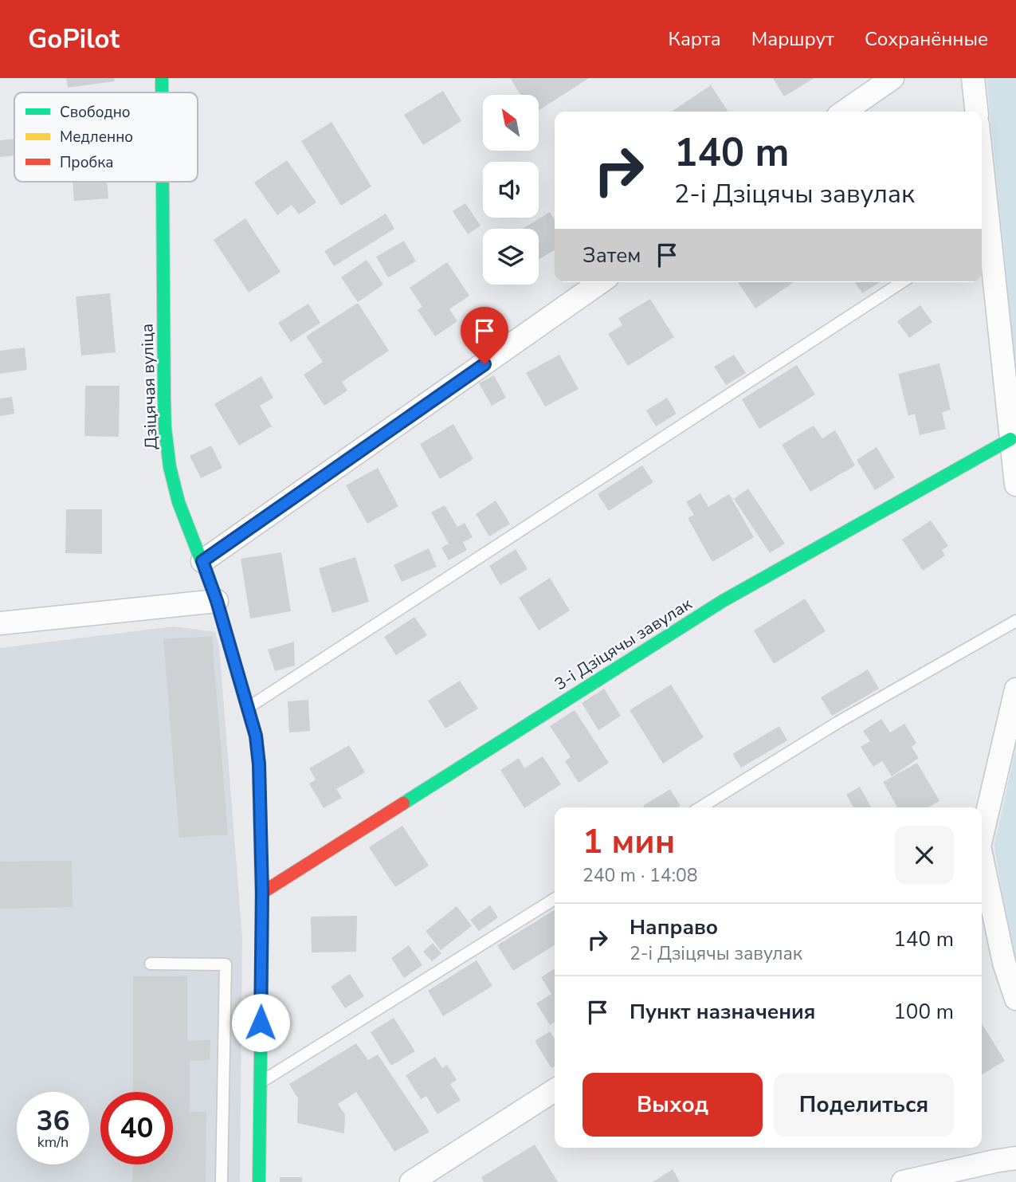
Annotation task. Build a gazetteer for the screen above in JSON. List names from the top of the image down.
{
  "streets": {
    "street": ["Дзіцячая вуліца", "3-і Дзіцячы завулак"]
  },
  "crossings": [
    ["Дзіцячая вуліца", "3-і Дзіцячы завулак"]
  ],
  "legend": ["Свободно", "Медленно", "Пробка"],
  "north": "top left",
  "page": {
    "header": "GoPilot",
    "nav": ["Карта", "Маршрут", "Сохранённые"],
    "turn": ["140 m", "2-і Дзіцячы завулак"],
    "then": "Затем",
    "heading": ["1 мин", "240 m · 14:08"],
    "list": [
      {
        "name": "Направо",
        "note": "2-і Дзіцячы завулак",
        "value": "140 m"
      },
      {
        "name": "Пункт назначения",
        "value": "100 m"
      }
    ],
    "buttons": ["Выход", "Поделиться"],
    "speed": "36 km/h",
    "limit": "40"
  }
}
